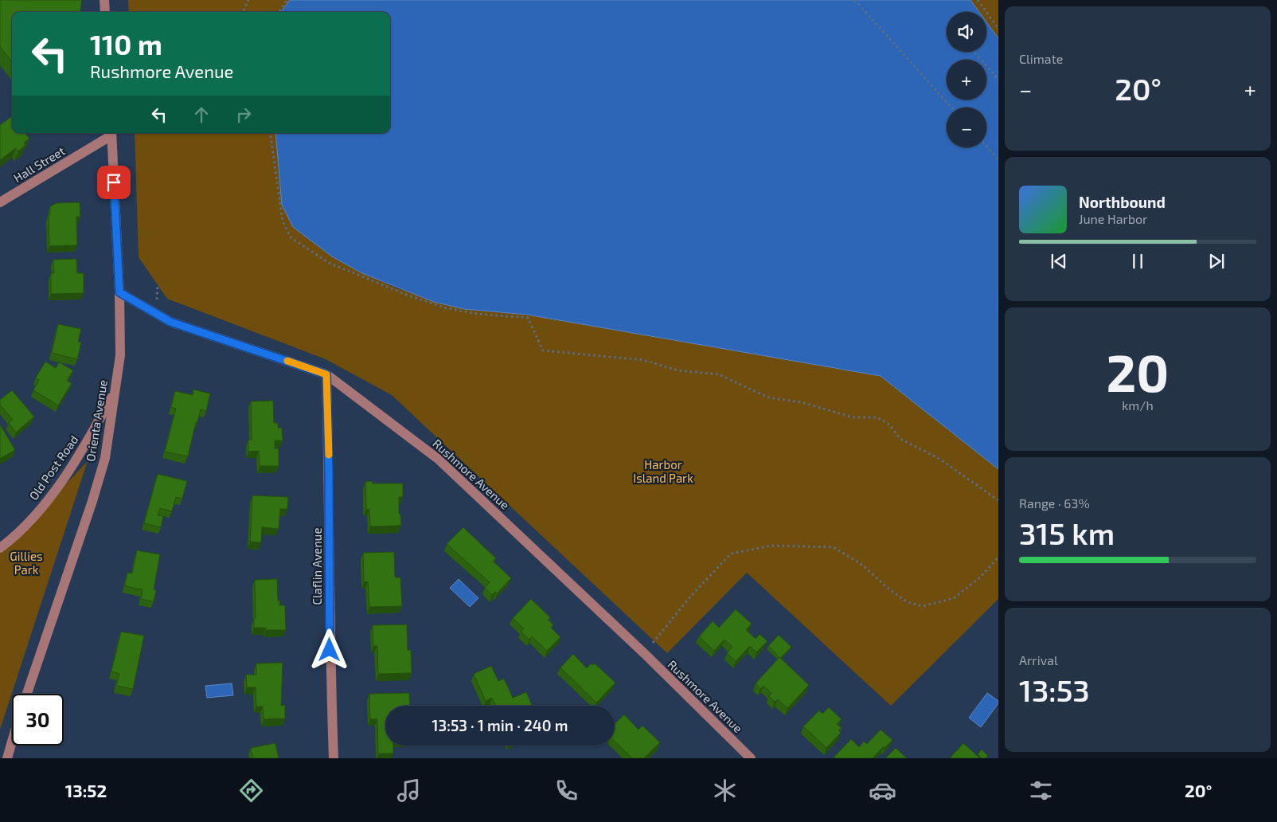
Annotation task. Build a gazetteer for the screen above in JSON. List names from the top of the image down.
{
  "streets": {
    "street": [
      "Hall Street",
      "Orienta Avenue",
      "Old Post Road",
      "Rushmore Avenue",
      "Claflin Avenue"
    ]
  },
  "crossings": [
    ["Hall Street", "Orienta Avenue"],
    ["Orienta Avenue", "Old Post Road"],
    ["Orienta Avenue", "Rushmore Avenue"],
    ["Rushmore Avenue", "Claflin Avenue"]
  ],
  "parks": ["Harbor Island Park", "Gillies Park"],
  "page": {
    "tile": [
      "Climate",
      ["20", "km/h"],
      ["Range · 63%", "315 km"],
      ["Arrival", "13:53"]
    ],
    "map_buttons": ["+", "−"],
    "turn": ["110 m", "Rushmore Avenue"],
    "heat": ["−", "20°", "+"],
    "song": ["Northbound", "June Harbor"],
    "limit": "30",
    "trip": "13:53 · 1 min · 240 m",
    "tabs": ["13:52", "20°"]
  }
}
